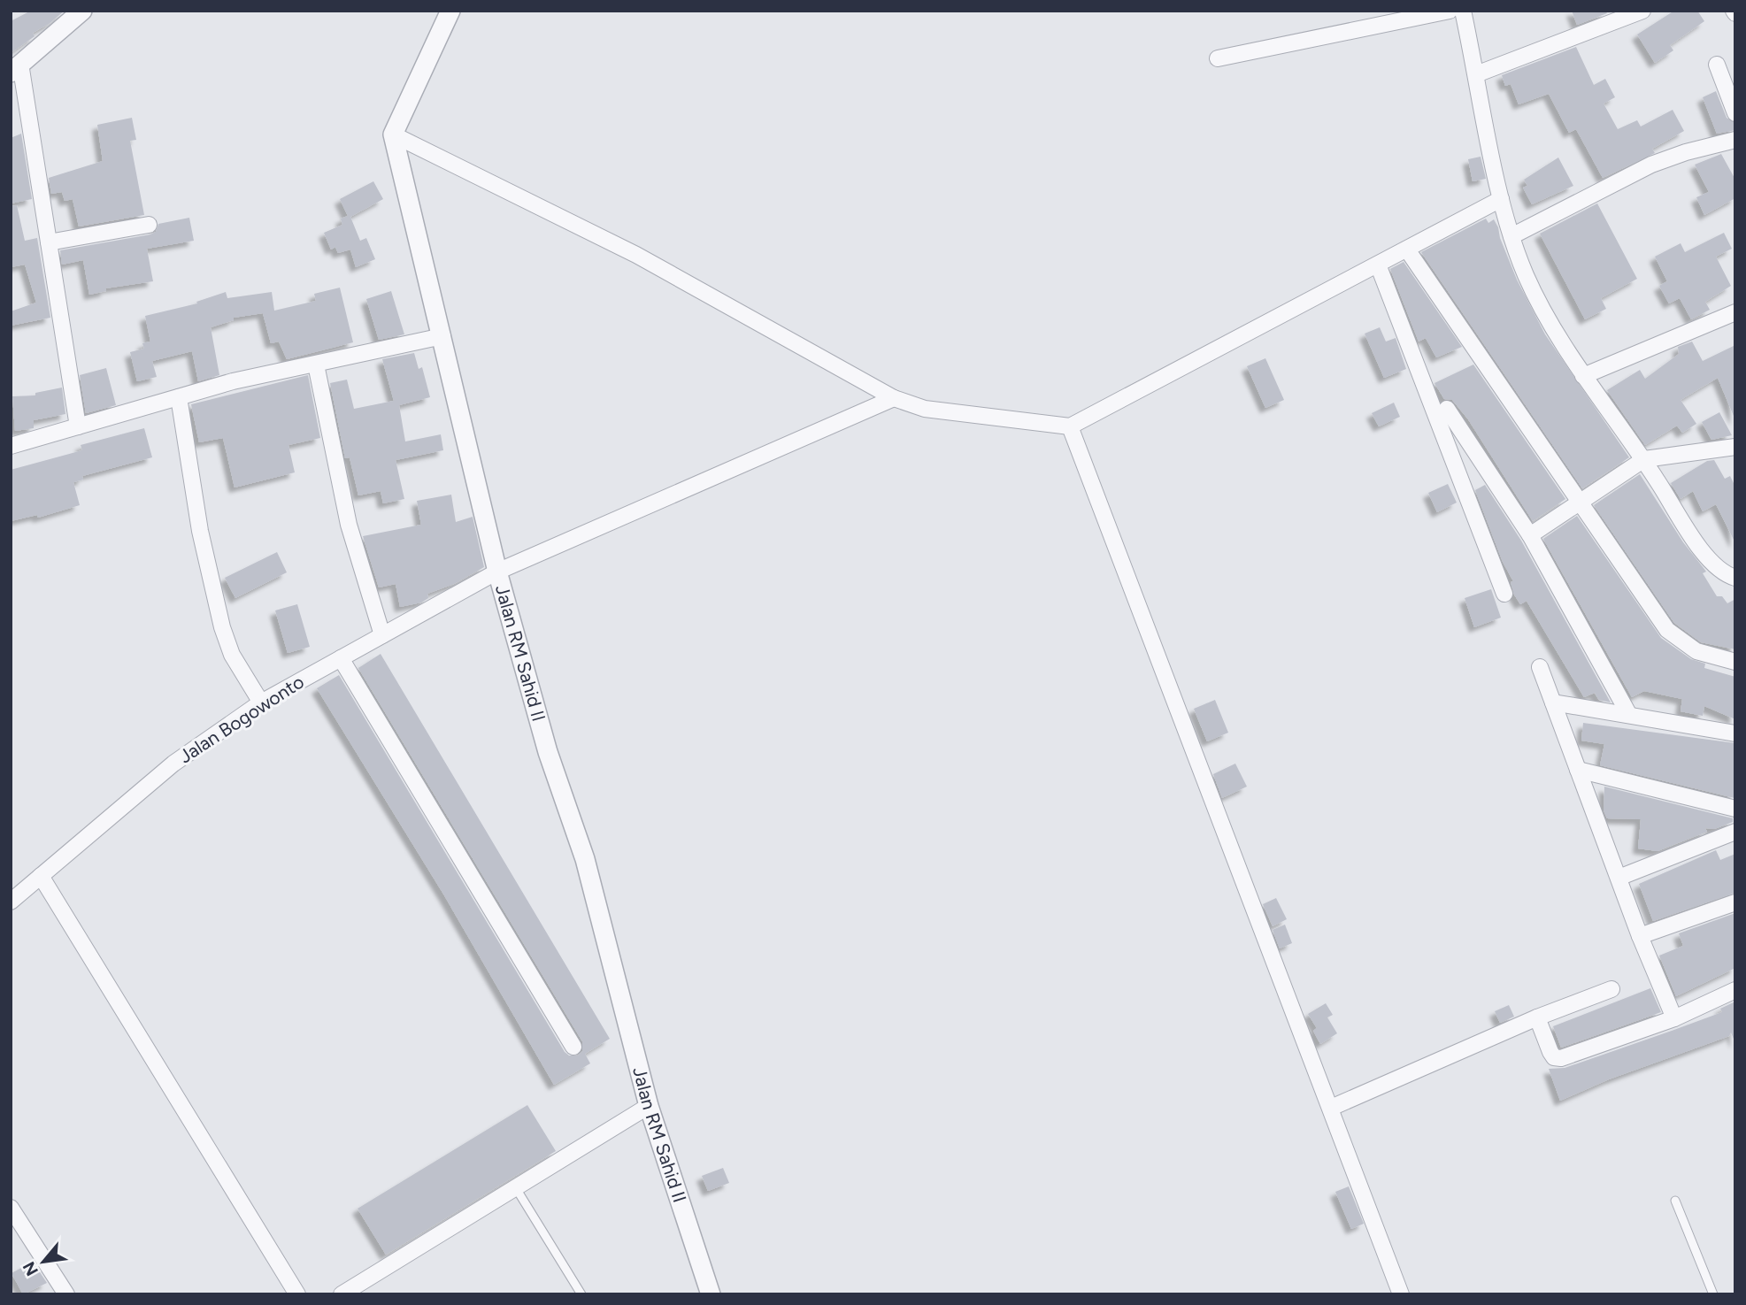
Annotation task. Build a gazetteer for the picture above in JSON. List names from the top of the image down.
{
  "streets": {
    "street": ["Jalan RM Sahid II", "Jalan Bogowonto"]
  },
  "crossings": [
    ["Jalan RM Sahid II", "Jalan Bogowonto"]
  ],
  "north": "bottom left"
}
